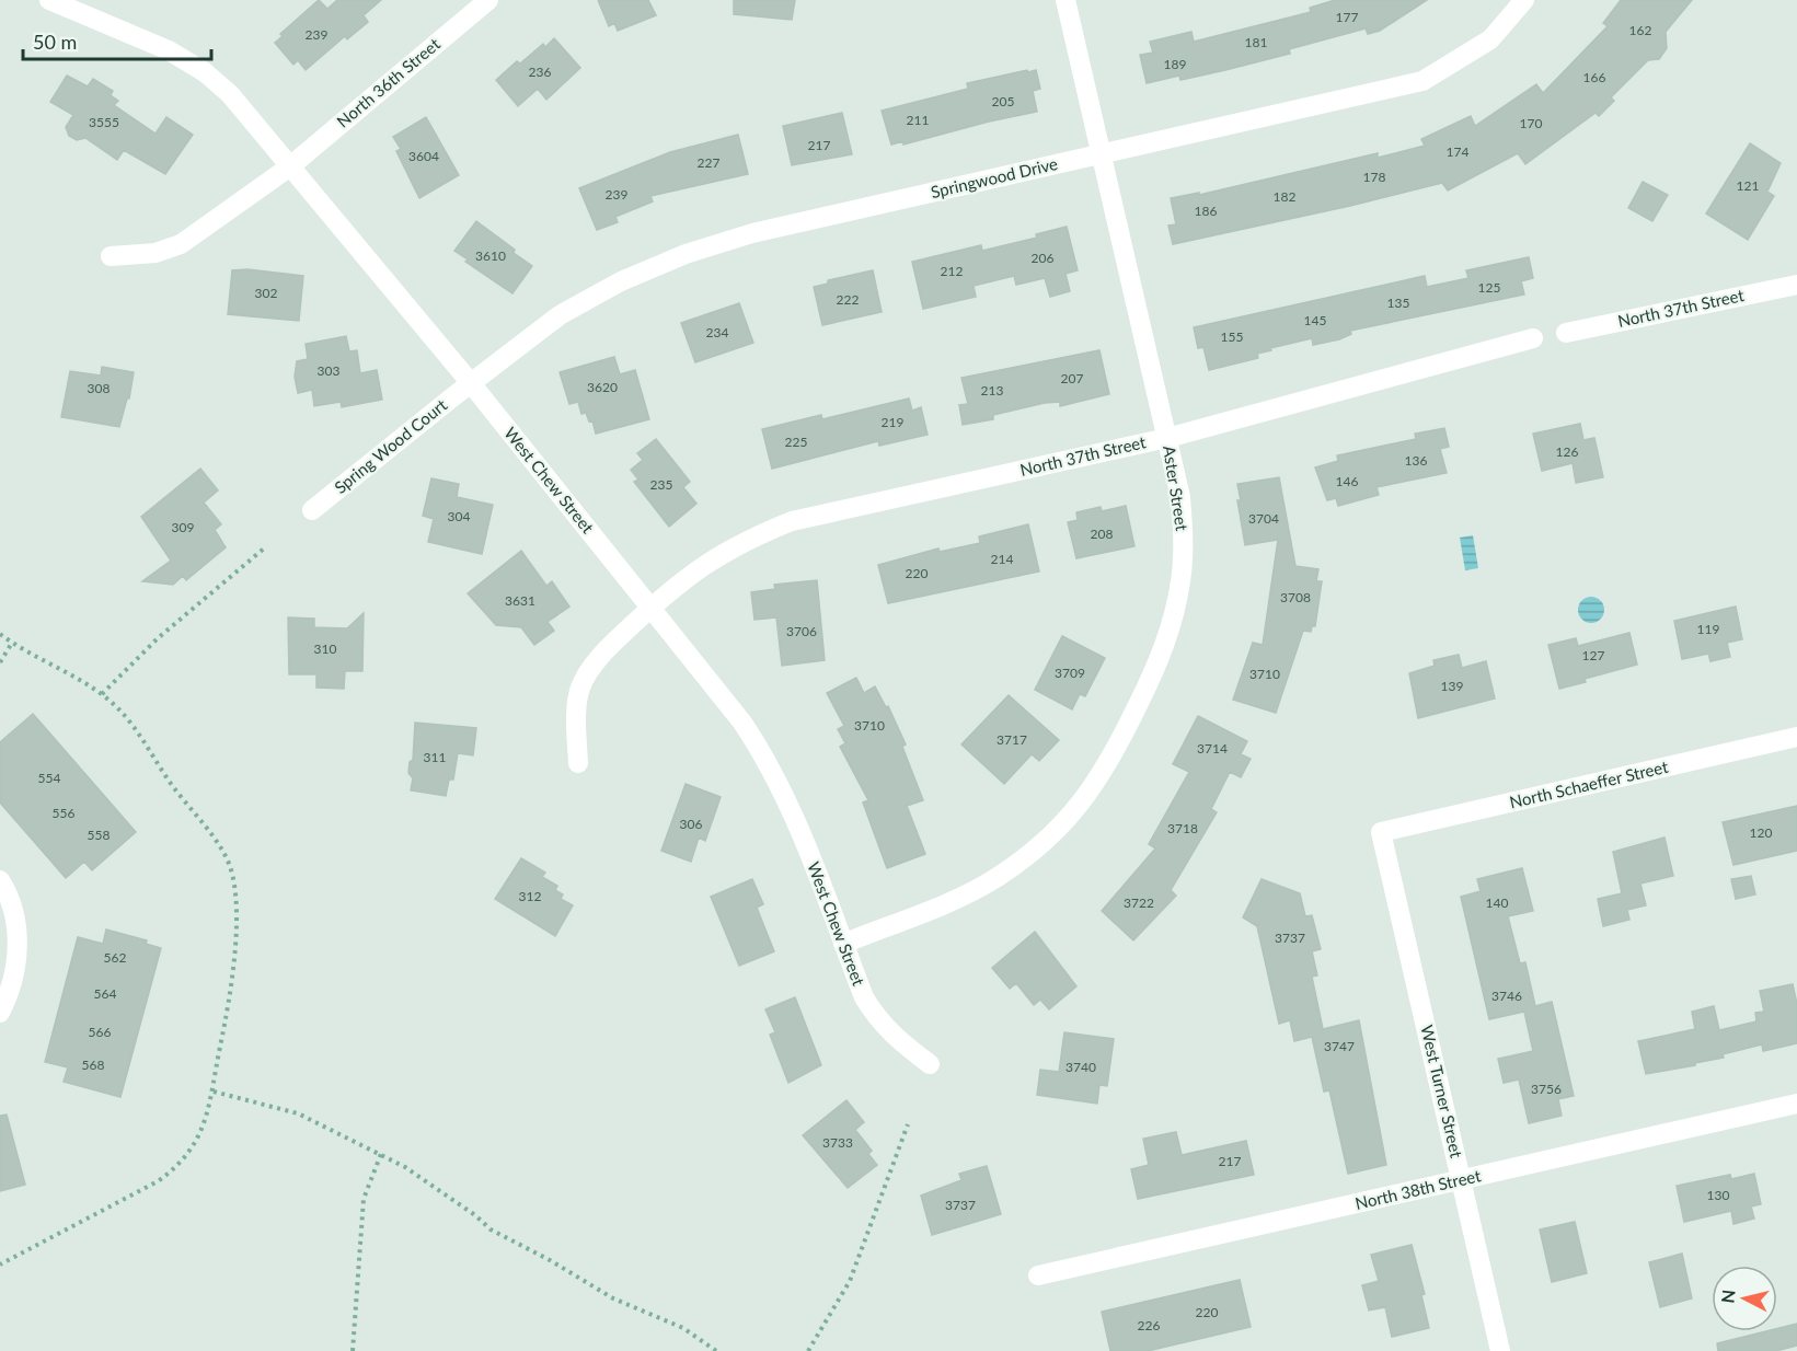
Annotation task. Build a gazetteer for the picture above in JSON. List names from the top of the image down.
{
  "streets": {
    "street": [
      "North 36th Street",
      "Springwood Drive",
      "North 37th Street",
      "Spring Wood Court",
      "West Chew Street",
      "Aster Street",
      "North Schaeffer Street",
      "West Turner Street",
      "North 38th Street"
    ]
  },
  "crossings": [
    ["North 36th Street", "West Chew Street"],
    ["Springwood Drive", "Spring Wood Court"],
    ["Springwood Drive", "West Chew Street"],
    ["Springwood Drive", "Aster Street"],
    ["North 37th Street", "West Chew Street"],
    ["North 37th Street", "Aster Street"],
    ["Spring Wood Court", "West Chew Street"],
    ["West Chew Street", "Aster Street"],
    ["North Schaeffer Street", "West Turner Street"],
    ["West Turner Street", "North 38th Street"]
  ],
  "house_numbers": [
    "177",
    "162",
    "239",
    "181",
    "189",
    "236",
    "166",
    "205",
    "211",
    "3555",
    "170",
    "217",
    "174",
    "3604",
    "227",
    "178",
    "121",
    "239",
    "182",
    "186",
    "3610",
    "206",
    "212",
    "125",
    "302",
    "222",
    "135",
    "145",
    "234",
    "155",
    "303",
    "207",
    "3620",
    "308",
    "213",
    "219",
    "225",
    "126",
    "136",
    "146",
    "235",
    "304",
    "3704",
    "309",
    "208",
    "214",
    "220",
    "3708",
    "3631",
    "119",
    "3706",
    "310",
    "127",
    "3709",
    "3710",
    "139",
    "3710",
    "3717",
    "3714",
    "311",
    "554",
    "556",
    "306",
    "3718",
    "120",
    "558",
    "312",
    "3722",
    "140",
    "3737",
    "562",
    "564",
    "3746",
    "566",
    "3747",
    "568",
    "3740",
    "3756",
    "3733",
    "217",
    "130",
    "3737",
    "220",
    "226"
  ],
  "scale_bar": "50 m",
  "north": "left"
}
